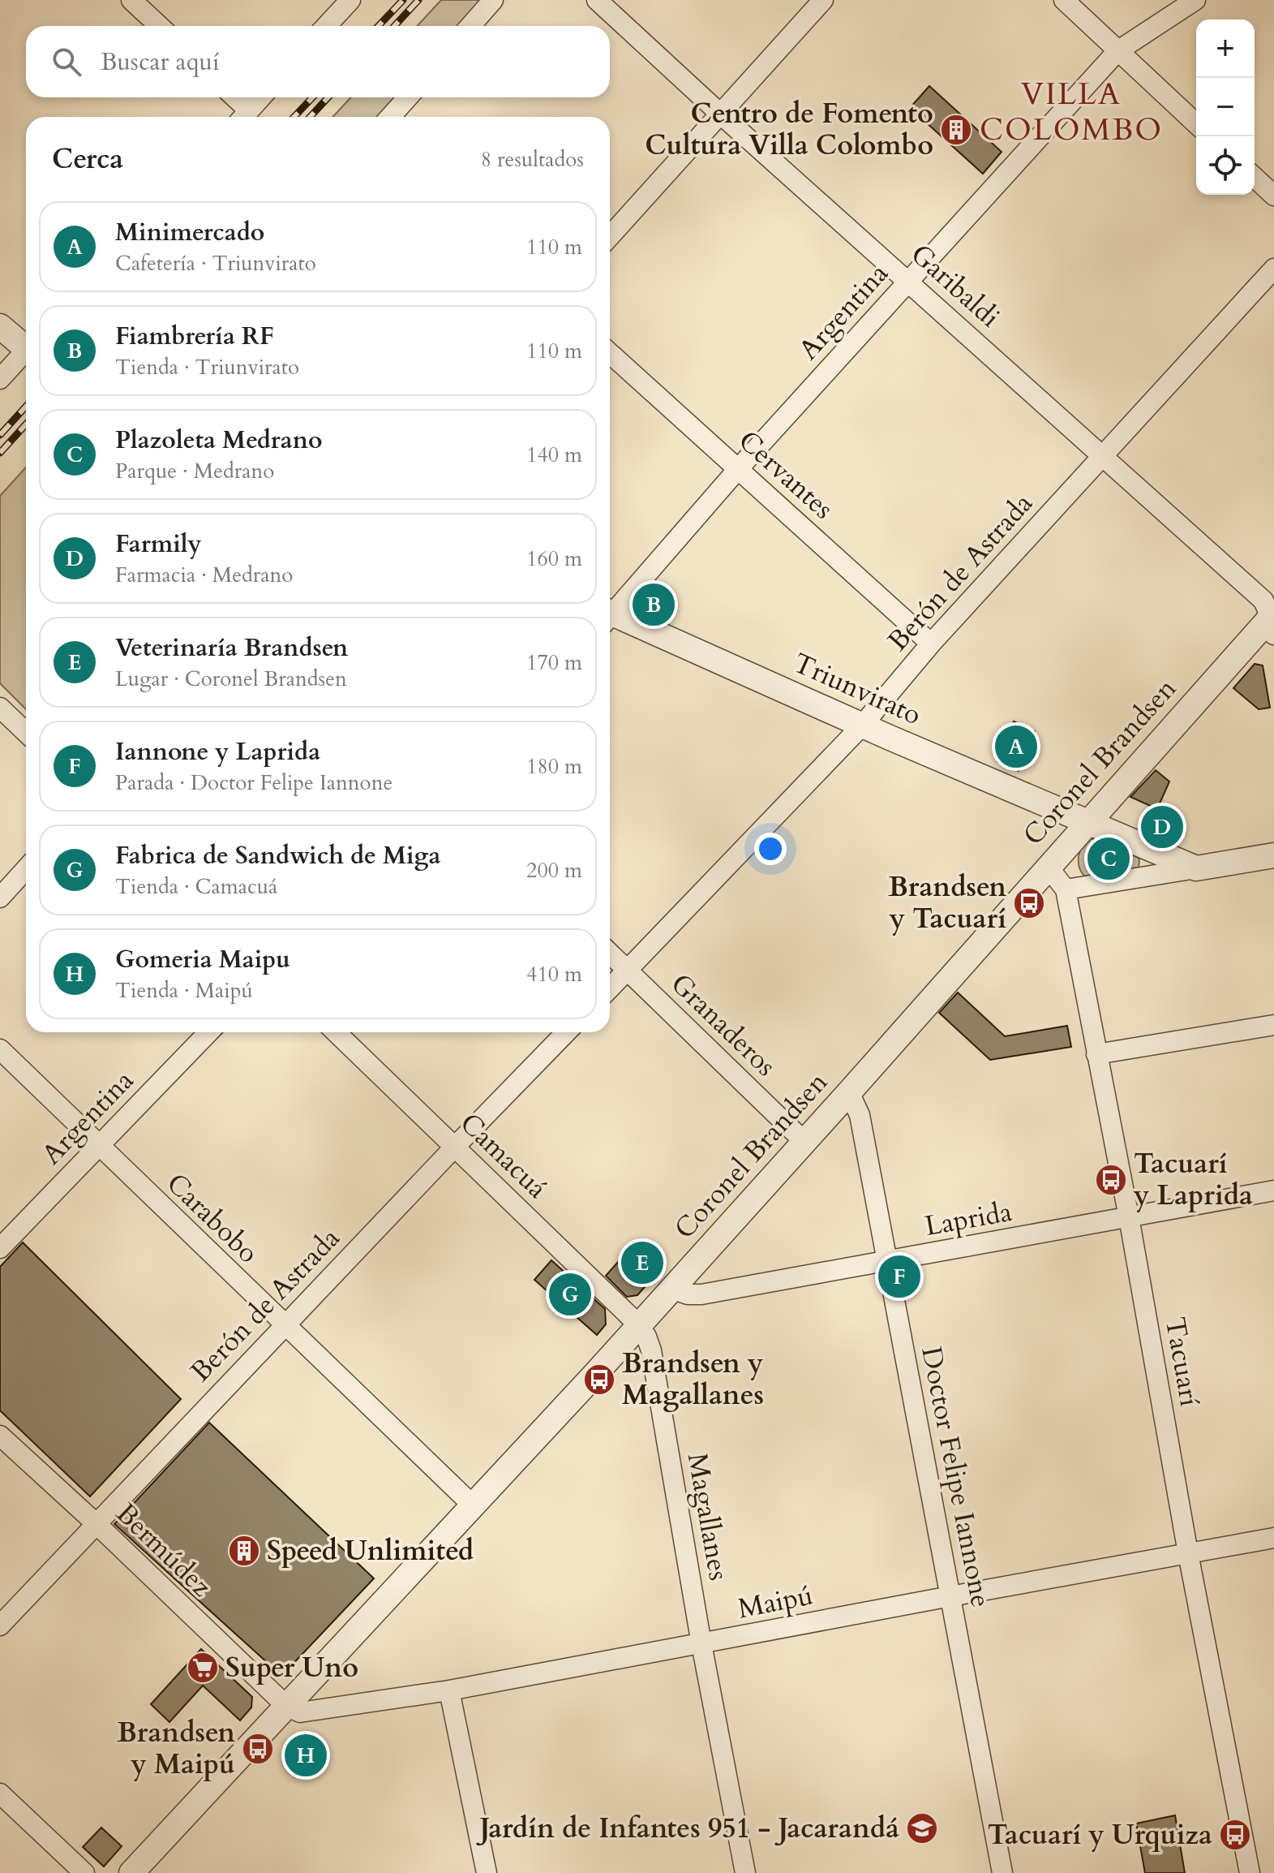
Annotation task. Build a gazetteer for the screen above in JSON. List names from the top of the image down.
{
  "streets": {
    "street": [
      "Garibaldi",
      "Argentina",
      "Cervantes",
      "Berón de Astrada",
      "Triunvirato",
      "Coronel Brandsen",
      "Granaderos",
      "Camacuá",
      "Carabobo",
      "Laprida",
      "Tacuarí",
      "Doctor Felipe Iannone",
      "Magallanes",
      "Bermúdez",
      "Maipú"
    ]
  },
  "crossings": [
    ["Garibaldi", "Argentina"],
    ["Garibaldi", "Berón de Astrada"],
    ["Garibaldi", "Coronel Brandsen"],
    ["Argentina", "Cervantes"],
    ["Argentina", "Carabobo"],
    ["Cervantes", "Berón de Astrada"],
    ["Berón de Astrada", "Triunvirato"],
    ["Berón de Astrada", "Granaderos"],
    ["Berón de Astrada", "Camacuá"],
    ["Berón de Astrada", "Carabobo"],
    ["Berón de Astrada", "Bermúdez"],
    ["Triunvirato", "Coronel Brandsen"],
    ["Coronel Brandsen", "Granaderos"],
    ["Coronel Brandsen", "Camacuá"],
    ["Coronel Brandsen", "Carabobo"],
    ["Coronel Brandsen", "Laprida"],
    ["Coronel Brandsen", "Tacuarí"],
    ["Coronel Brandsen", "Doctor Felipe Iannone"],
    ["Coronel Brandsen", "Magallanes"],
    ["Coronel Brandsen", "Bermúdez"],
    ["Coronel Brandsen", "Maipú"],
    ["Camacuá", "Magallanes"],
    ["Laprida", "Tacuarí"],
    ["Laprida", "Doctor Felipe Iannone"],
    ["Tacuarí", "Maipú"],
    ["Doctor Felipe Iannone", "Maipú"],
    ["Magallanes", "Maipú"],
    ["Bermúdez", "Maipú"]
  ],
  "districts": ["VILLA COLOMBO"],
  "places": {
    "building": ["Centro de Fomento Cultura Villa Colombo", "Speed Unlimited"],
    "bus stop": [
      "Brandsen y Tacuarí",
      "Tacuarí y Laprida",
      "Brandsen y Magallanes",
      "Brandsen y Maipú",
      "Tacuarí y Urquiza"
    ],
    "supermarket": ["Super Uno"],
    "school or university": ["Jardín de Infantes 951 - Jacarandá"]
  },
  "page": {
    "map_buttons": ["+", "−"],
    "search": "Buscar aquí",
    "heading": ["Cerca", "8 resultados"],
    "list": [
      {
        "mark": "A",
        "name": "Minimercado",
        "note": "Cafetería · Triunvirato",
        "value": "110 m"
      },
      {
        "mark": "B",
        "name": "Fiambrería RF",
        "note": "Tienda · Triunvirato",
        "value": "110 m"
      },
      {
        "mark": "C",
        "name": "Plazoleta Medrano",
        "note": "Parque · Medrano",
        "value": "140 m"
      },
      {
        "mark": "D",
        "name": "Farmily",
        "note": "Farmacia · Medrano",
        "value": "160 m"
      },
      {
        "mark": "E",
        "name": "Veterinaría Brandsen",
        "note": "Lugar · Coronel Brandsen",
        "value": "170 m"
      },
      {
        "mark": "F",
        "name": "Iannone y Laprida",
        "note": "Parada · Doctor Felipe Iannone",
        "value": "180 m"
      },
      {
        "mark": "G",
        "name": "Fabrica de Sandwich de Miga",
        "note": "Tienda · Camacuá",
        "value": "200 m"
      },
      {
        "mark": "H",
        "name": "Gomeria Maipu",
        "note": "Tienda · Maipú",
        "value": "410 m"
      }
    ],
    "pins": [
      "B",
      "A",
      "D",
      "C",
      "E",
      "F",
      "G",
      "H"
    ]
  }
}
